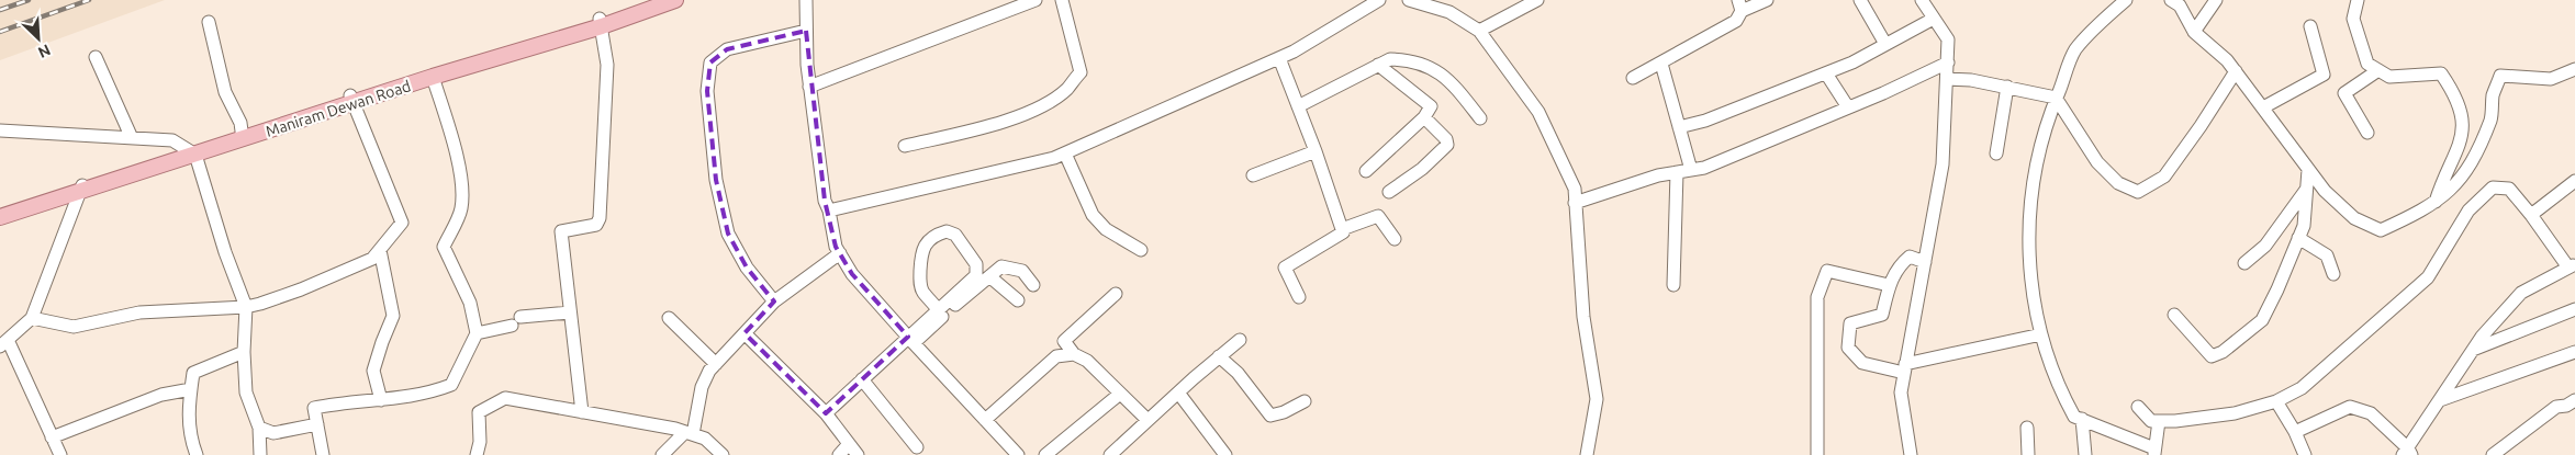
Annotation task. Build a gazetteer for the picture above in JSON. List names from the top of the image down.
{
  "streets": {
    "main road": ["Maniram Dewan Road"]
  },
  "north": "bottom right"
}
